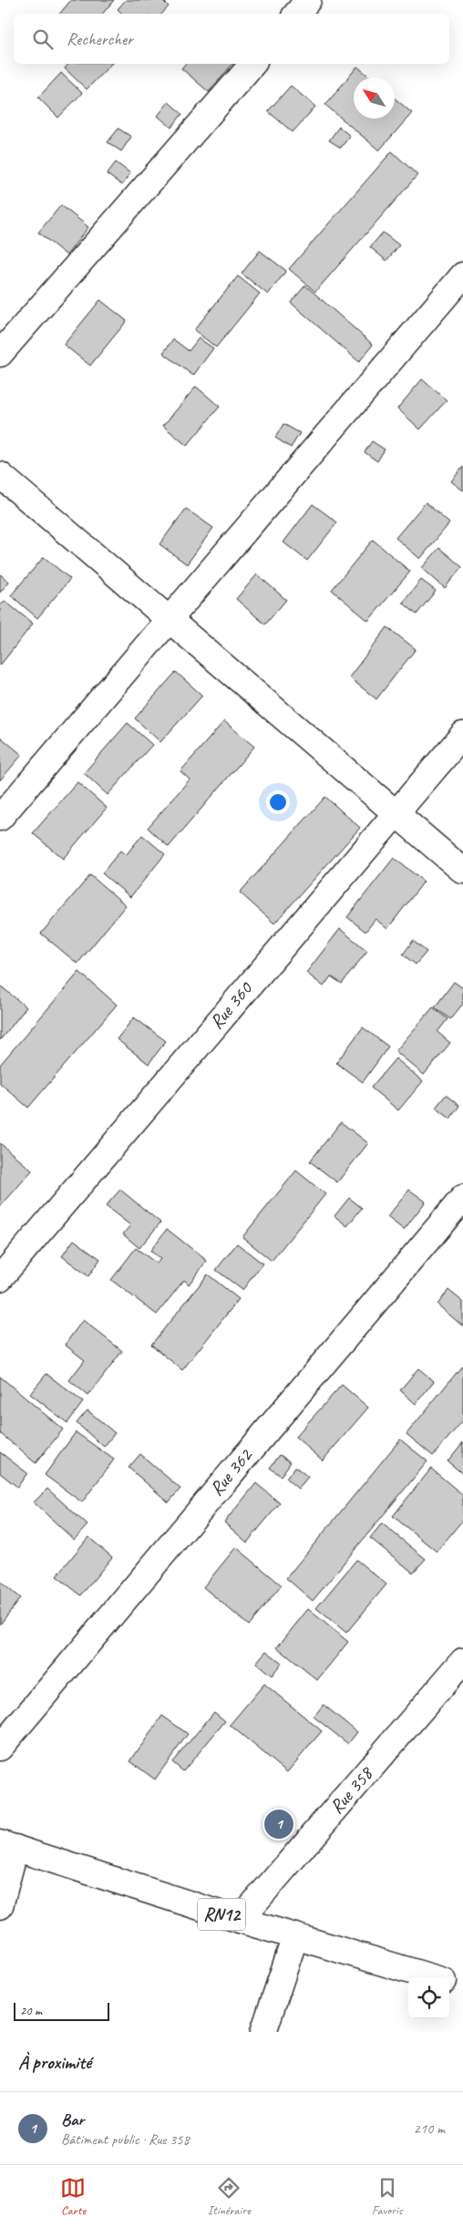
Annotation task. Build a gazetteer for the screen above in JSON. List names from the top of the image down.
{
  "streets": {
    "street": [
      "Rue 360",
      "Rue 362",
      "Rue 358",
      "RN12"
    ]
  },
  "crossings": [
    ["Rue 358", "RN12"]
  ],
  "scale_bar": "20 m",
  "north": "top left",
  "page": {
    "search": "Rechercher",
    "pins": "1",
    "scale": "20 m",
    "heading": "À proximité",
    "list": [
      {
        "mark": "1",
        "name": "Bar",
        "note": "Bâtiment public · Rue 358",
        "value": "210 m"
      }
    ],
    "nav": ["Carte", "Itinéraire", "Favoris"]
  }
}
